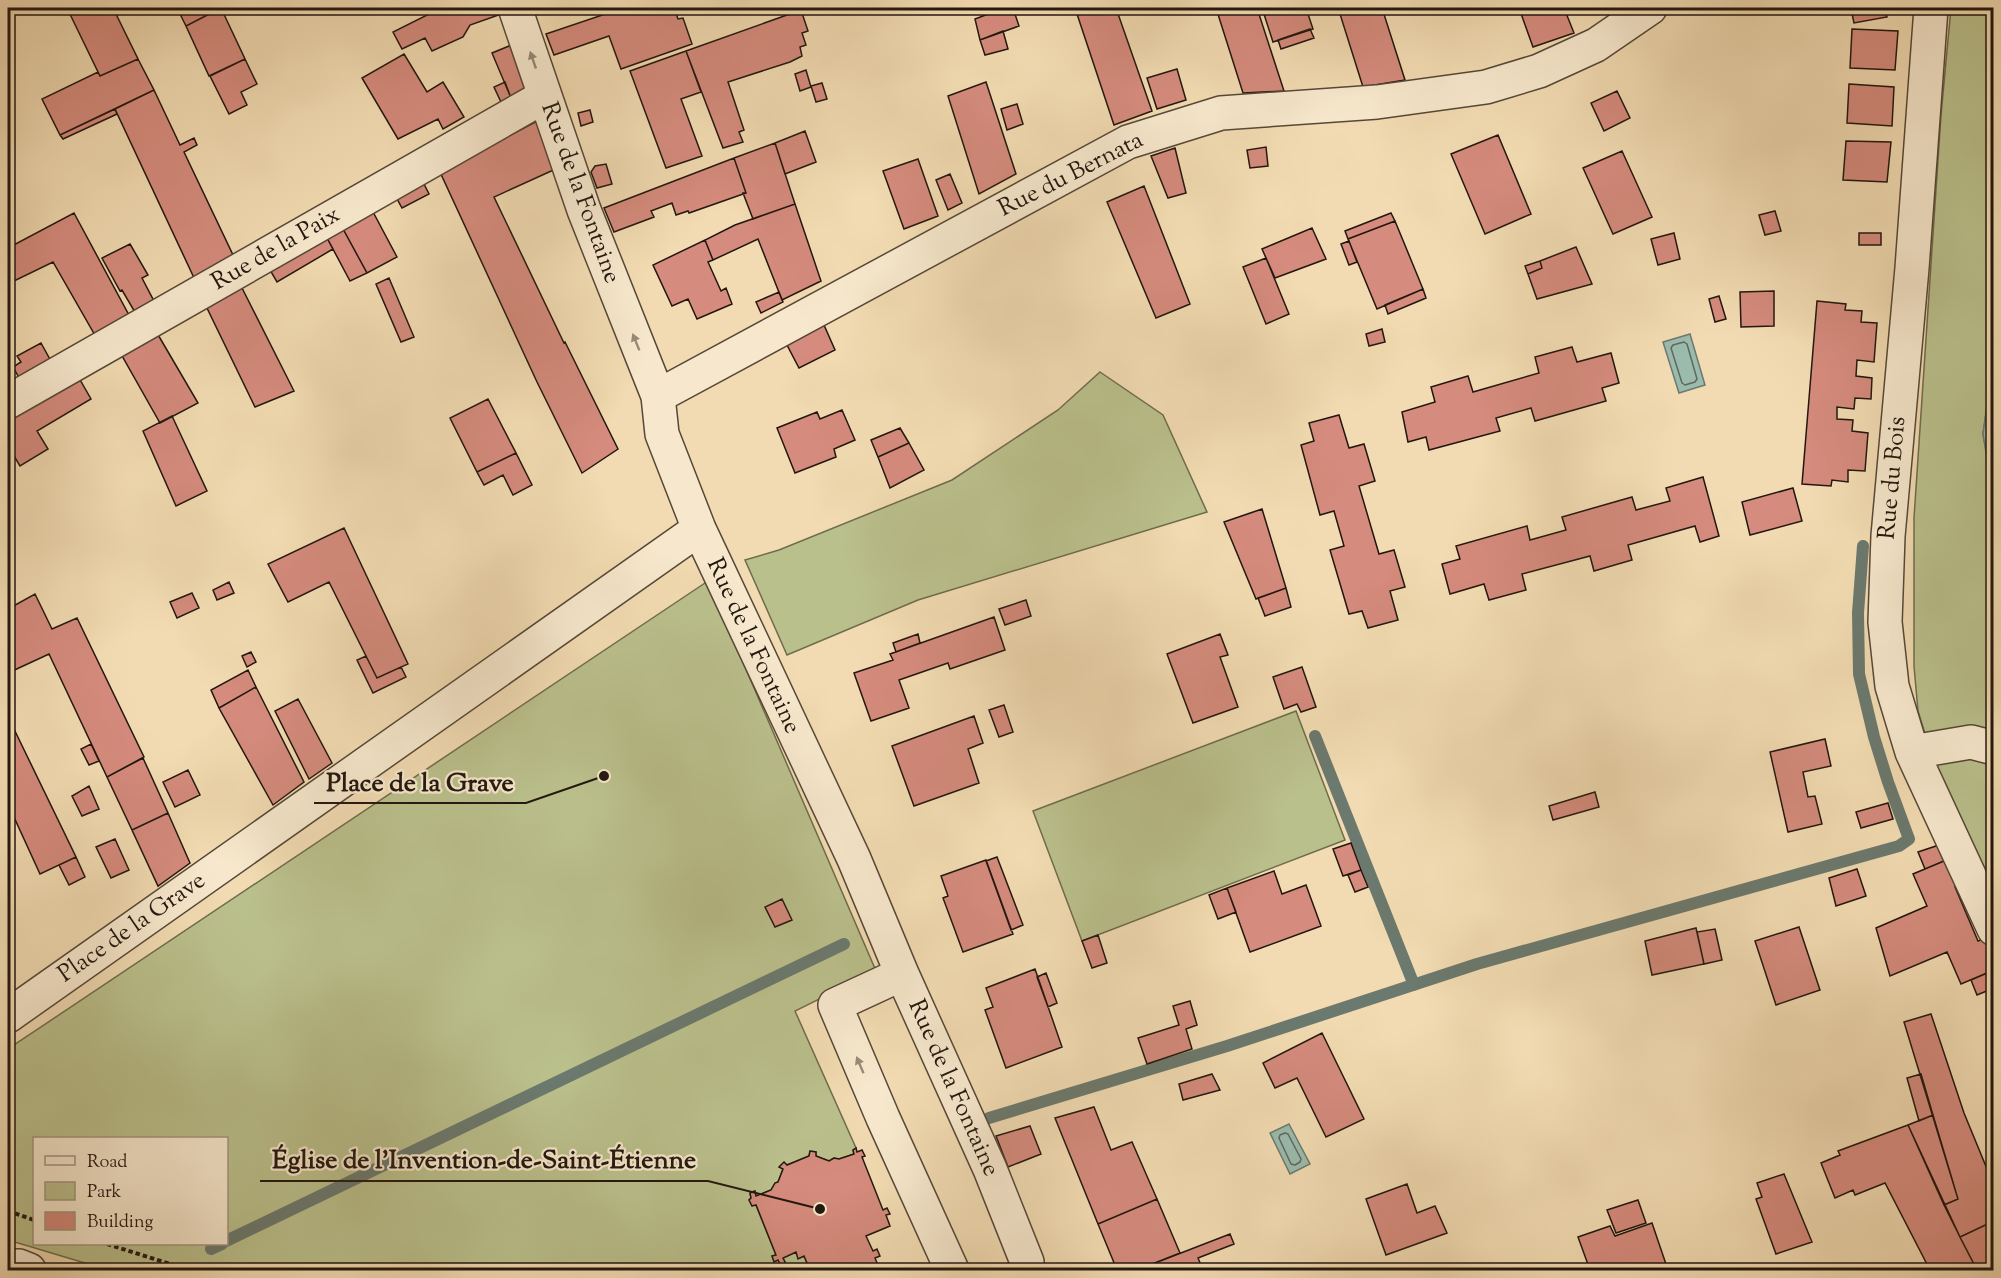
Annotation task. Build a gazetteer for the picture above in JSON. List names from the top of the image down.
{
  "streets": {
    "street": [
      "Rue du Bernata",
      "Rue de la Fontaine",
      "Rue de la Paix",
      "Rue du Bois",
      "Place de la Grave"
    ]
  },
  "crossings": [
    ["Rue du Bernata", "Rue de la Fontaine"],
    ["Rue de la Fontaine", "Rue de la Paix"],
    ["Rue de la Fontaine", "Place de la Grave"]
  ],
  "places": ["Place de la Grave", "Église de l'Invention-de-Saint-Étienne"],
  "legend": ["Road", "Park", "Building"]
}
